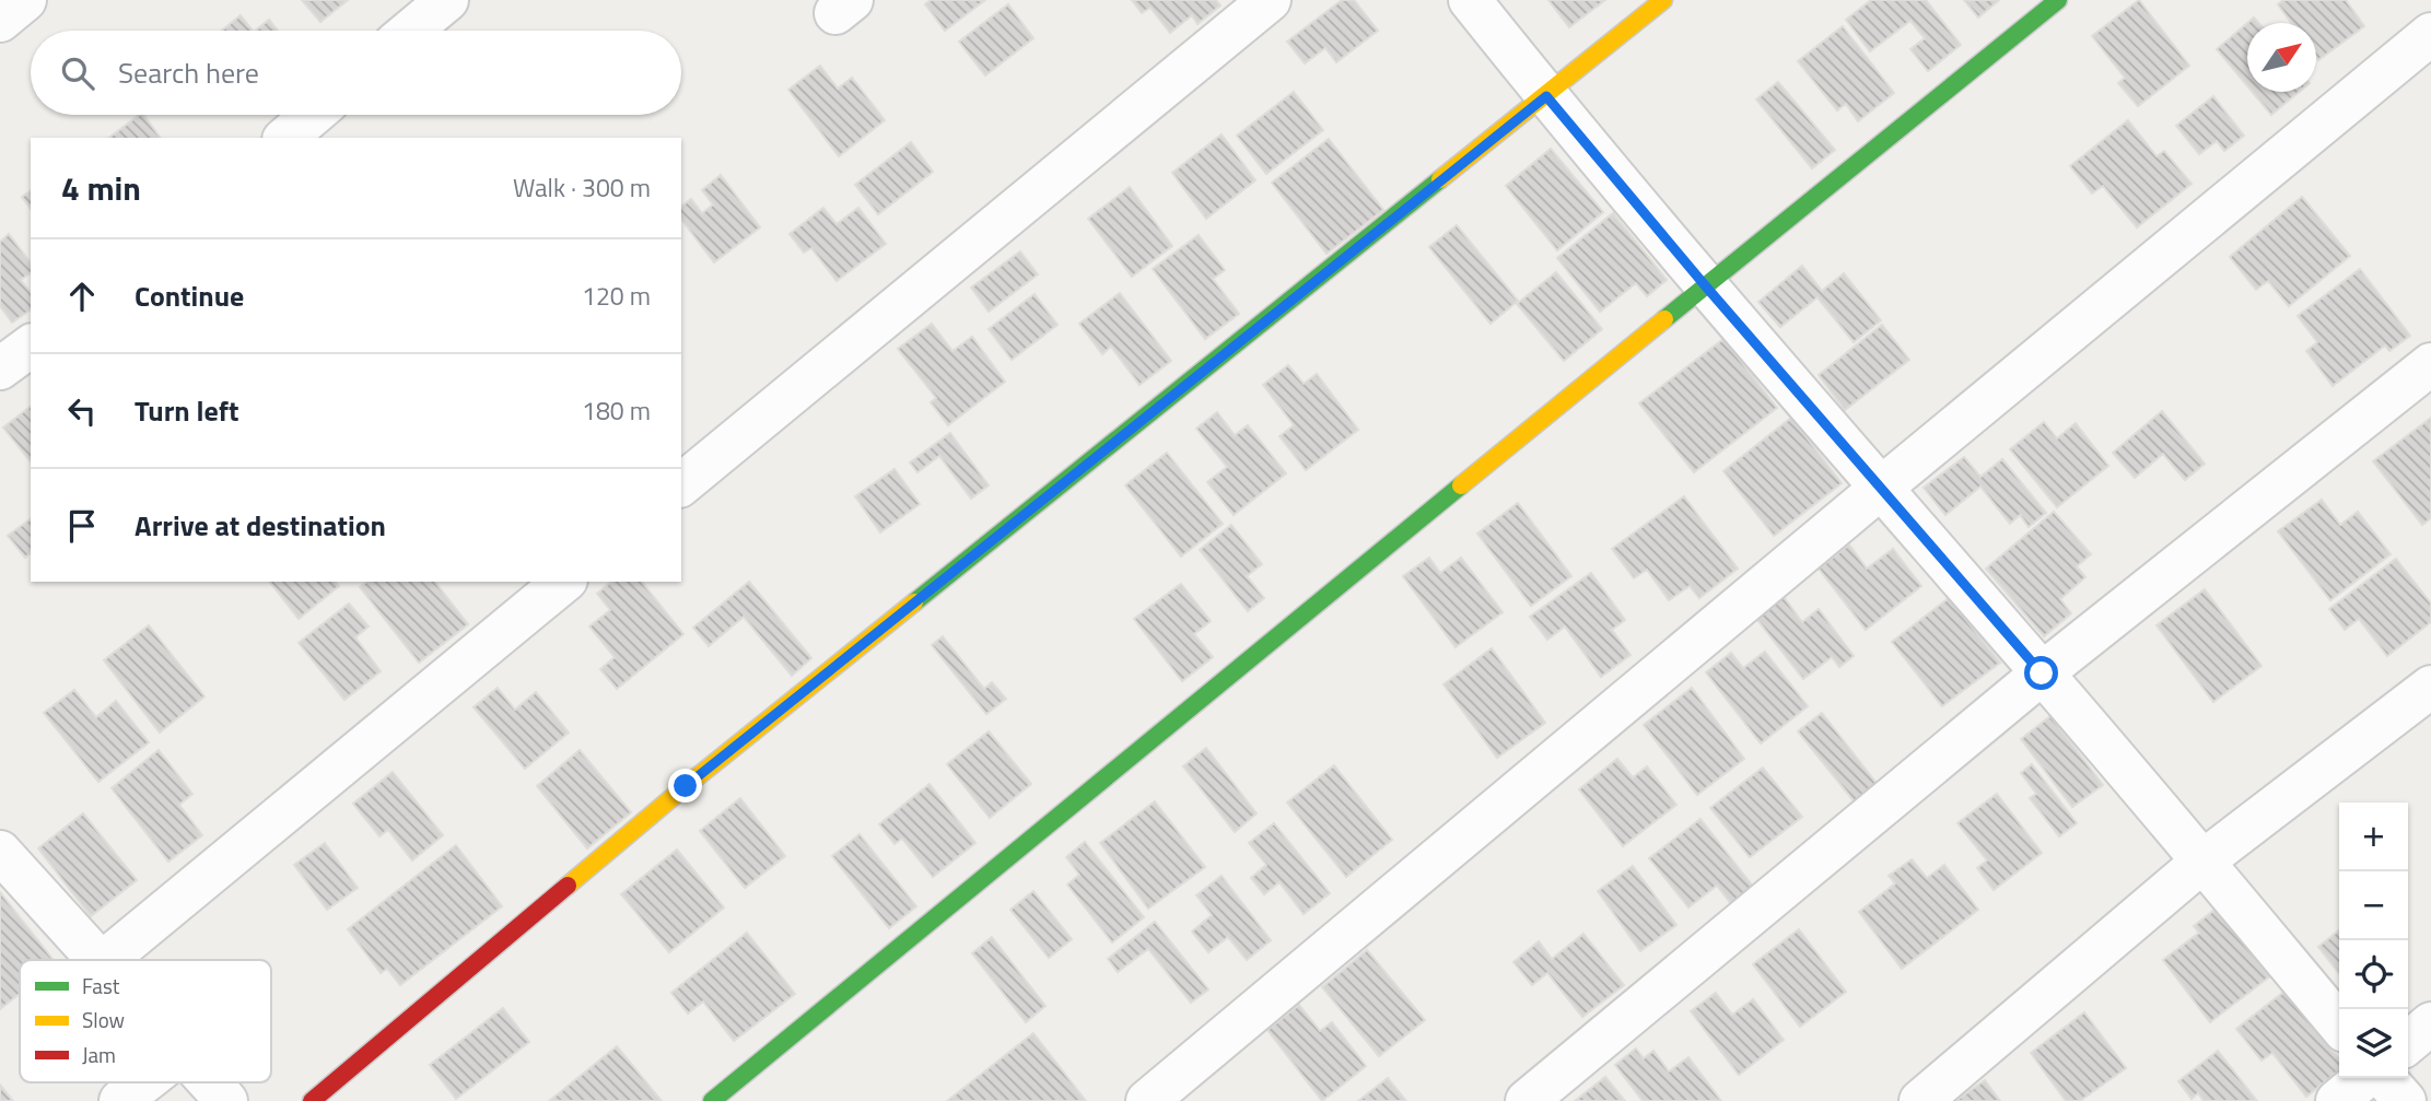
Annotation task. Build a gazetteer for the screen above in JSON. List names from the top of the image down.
{
  "legend": ["Fast", "Slow", "Jam"],
  "north": "top right",
  "page": {
    "search": "Search here",
    "heading": ["4 min", "Walk · 300 m"],
    "list": [
      ["Continue", "120 m"],
      ["Turn left", "180 m"],
      "Arrive at destination"
    ],
    "map_buttons": ["+", "−"]
  }
}
